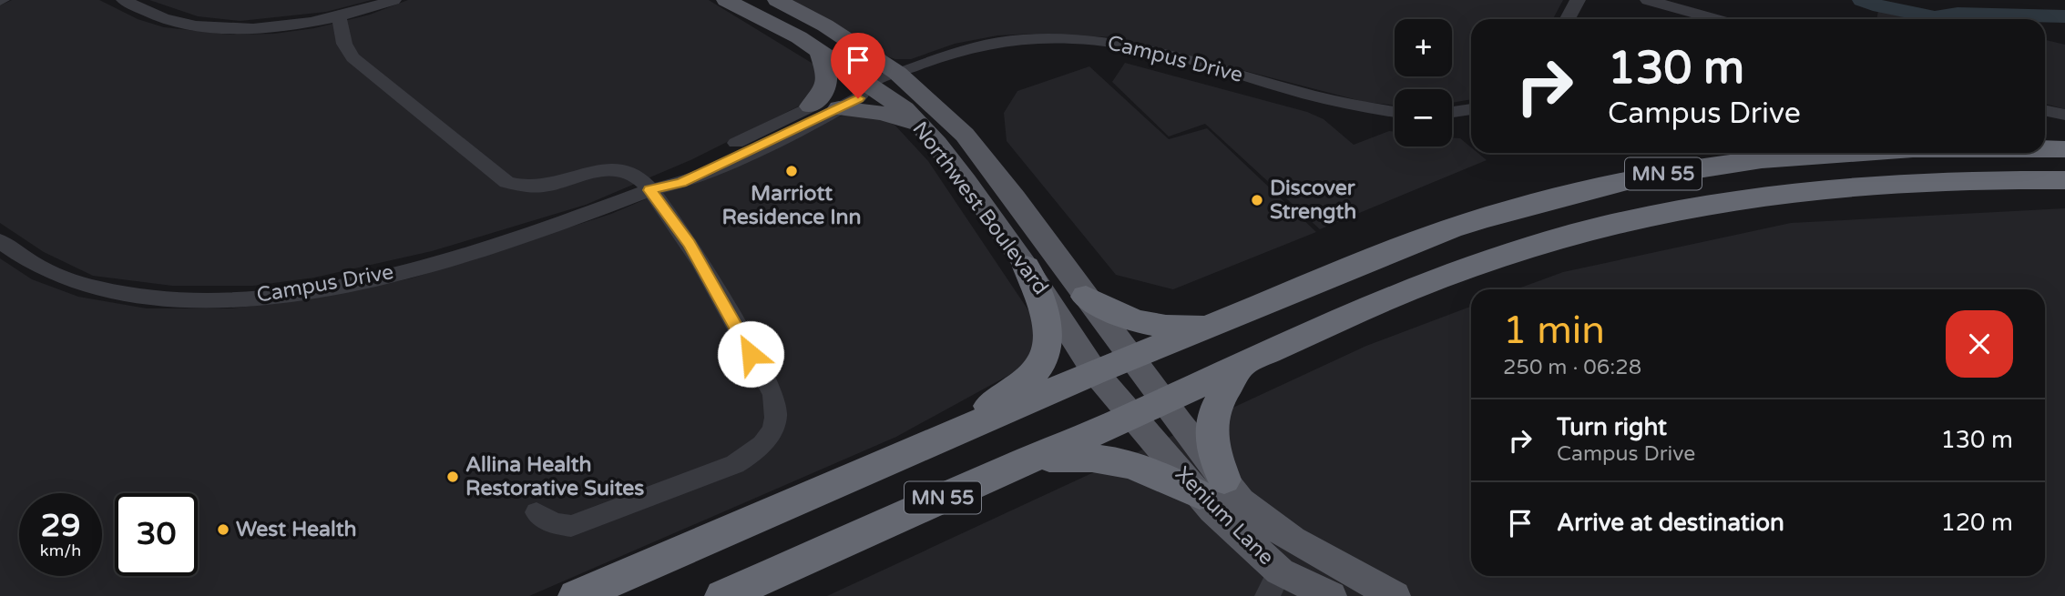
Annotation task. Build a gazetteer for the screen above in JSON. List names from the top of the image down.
{
  "streets": {
    "highway": ["MN 55"],
    "main road": ["Northwest Boulevard", "Xenium Lane"],
    "street": ["Campus Drive"]
  },
  "crossings": [
    ["Campus Drive", "Northwest Boulevard"],
    ["MN 55", "Northwest Boulevard"],
    ["MN 55", "Xenium Lane"],
    ["Northwest Boulevard", "Xenium Lane"]
  ],
  "places": [
    "Marriott Residence Inn",
    "Discover Strength",
    "Allina Health Restorative Suites",
    "West Health"
  ],
  "page": {
    "map_buttons": ["+", "−"],
    "turn": ["130 m", "Campus Drive"],
    "heading": ["1 min", "250 m · 06:28"],
    "list": [
      {
        "name": "Turn right",
        "note": "Campus Drive",
        "value": "130 m"
      },
      {
        "name": "Arrive at destination",
        "value": "120 m"
      }
    ],
    "speed": "29 km/h",
    "limit": "30"
  }
}
